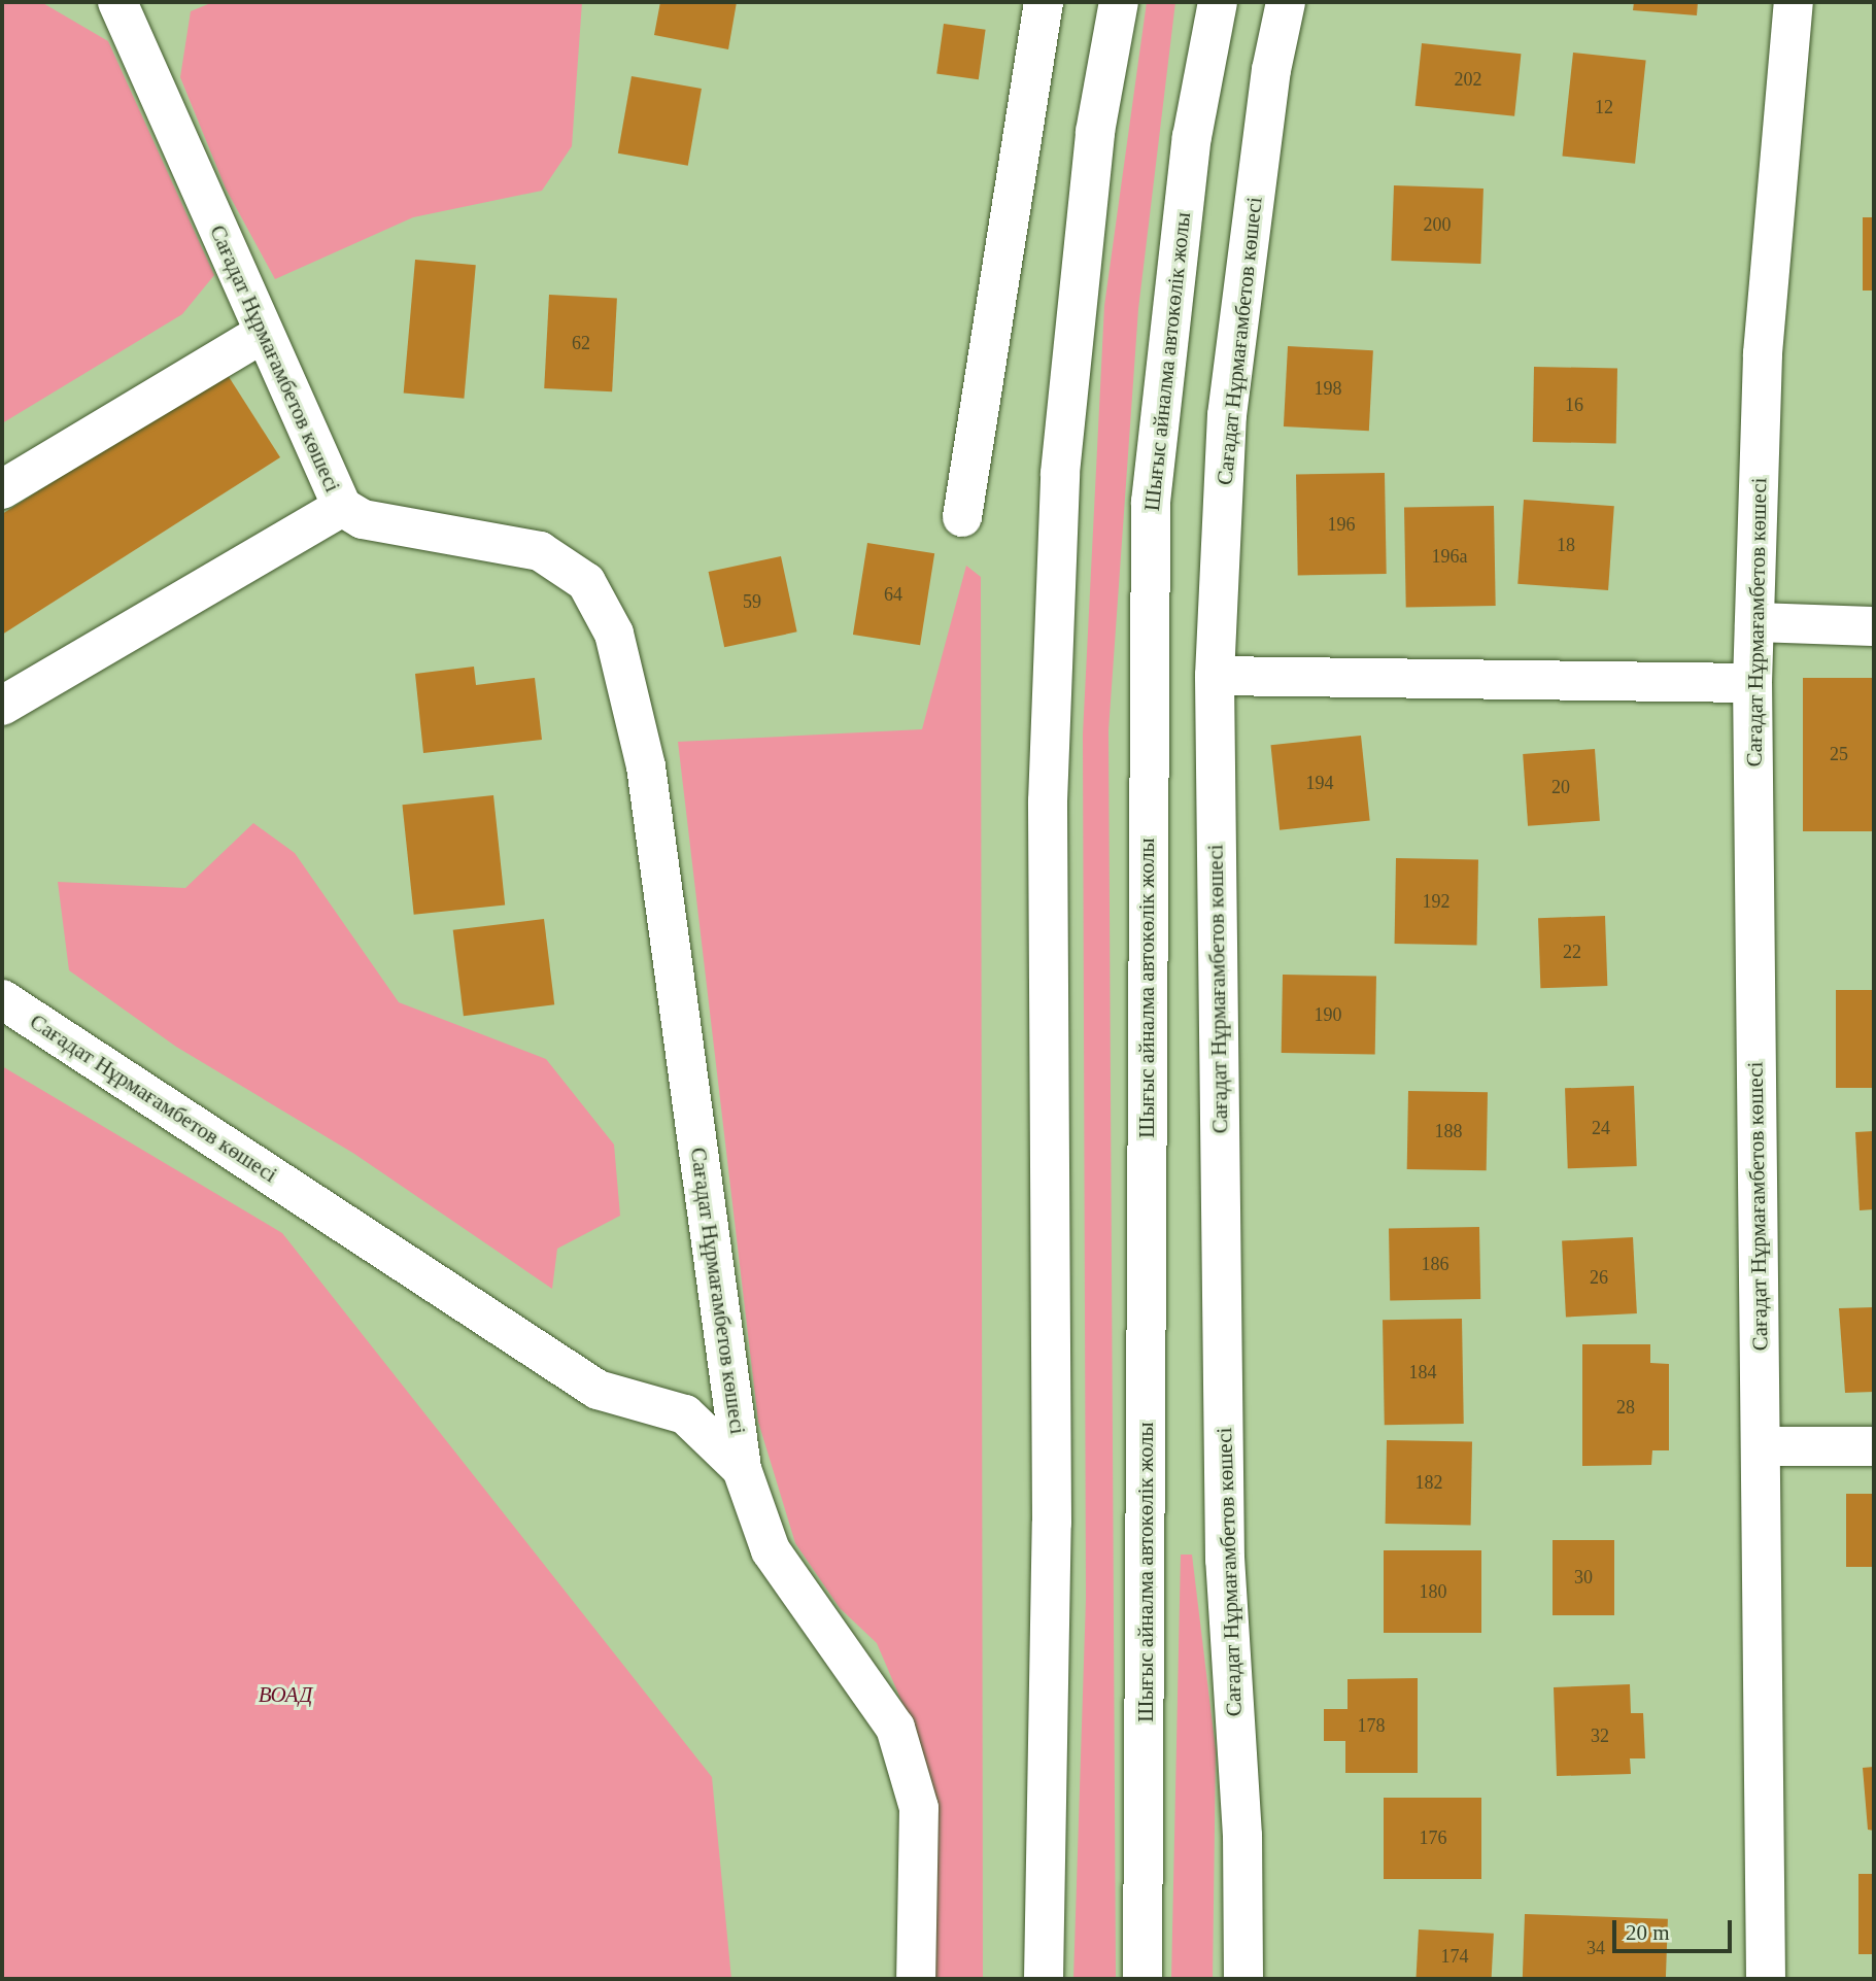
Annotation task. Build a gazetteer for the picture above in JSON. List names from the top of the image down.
{
  "streets": {
    "street": ["Сағадат Нұрмағамбетов көшесі", "Шығыс айналма автокөлік жолы"]
  },
  "parks": ["ВОАД"],
  "house_numbers": [
    "202",
    "12",
    "200",
    "62",
    "198",
    "16",
    "196",
    "18",
    "196а",
    "64",
    "59",
    "25",
    "194",
    "20",
    "192",
    "22",
    "190",
    "24",
    "188",
    "186",
    "26",
    "184",
    "28",
    "182",
    "30",
    "180",
    "178",
    "32",
    "176",
    "34",
    "174"
  ],
  "scale_bar": "20 m"
}
